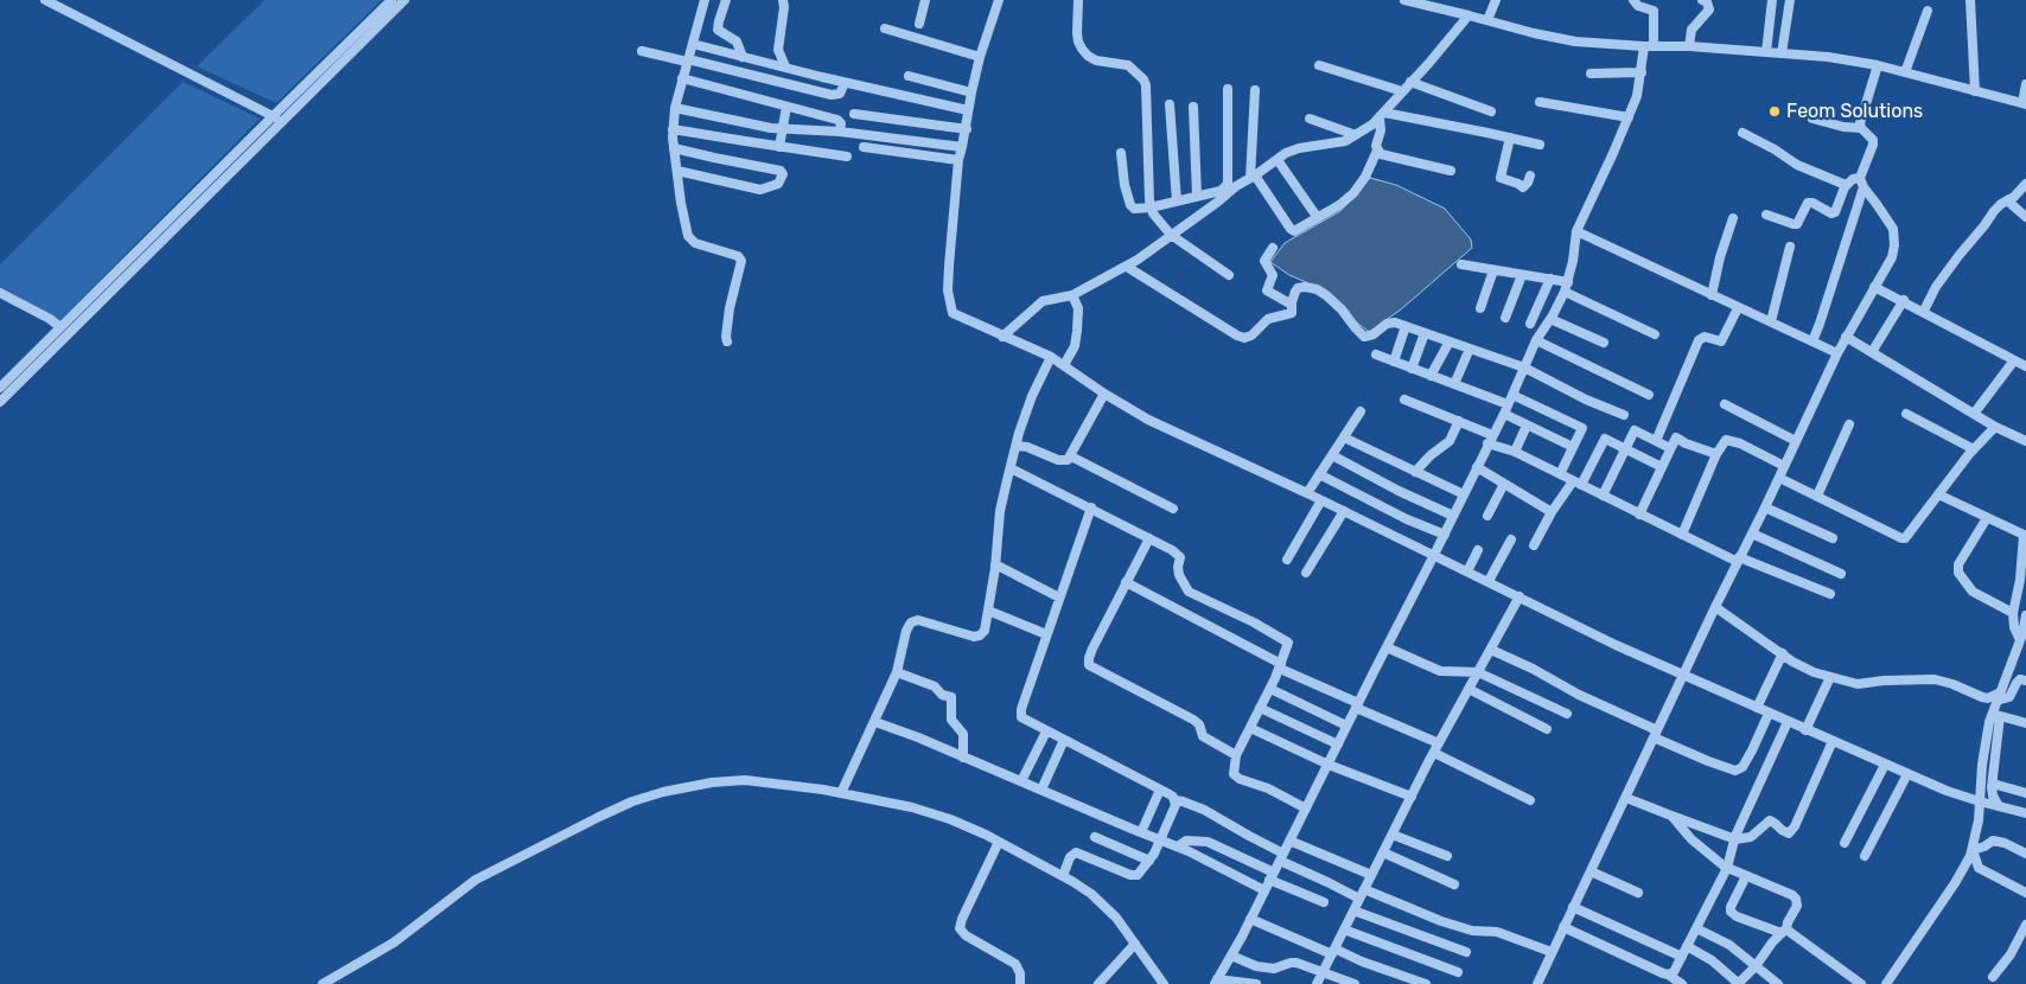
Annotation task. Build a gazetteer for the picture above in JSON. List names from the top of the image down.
{
  "places": ["Feom Solutions"]
}
